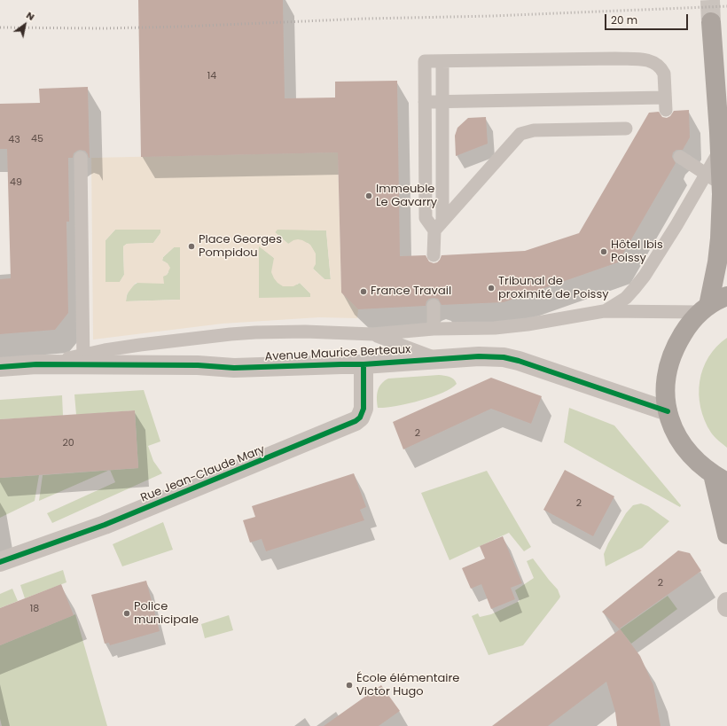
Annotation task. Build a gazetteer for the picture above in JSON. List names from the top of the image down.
{
  "streets": {
    "street": ["Avenue Maurice Berteaux", "Rue Jean-Claude Mary"]
  },
  "crossings": [
    ["Avenue Maurice Berteaux", "Rue Jean-Claude Mary"]
  ],
  "places": [
    "Immeuble Le Gavarry",
    "Place Georges Pompidou",
    "Hôtel Ibis Poissy",
    "Tribunal de proximité de Poissy",
    "France Travail",
    "Police municipale",
    "École élémentaire Victor Hugo"
  ],
  "house_numbers": [
    "14",
    "45",
    "43",
    "49",
    "2",
    "20",
    "2",
    "2",
    "18"
  ],
  "scale_bar": "20 m",
  "north": "top right"
}
